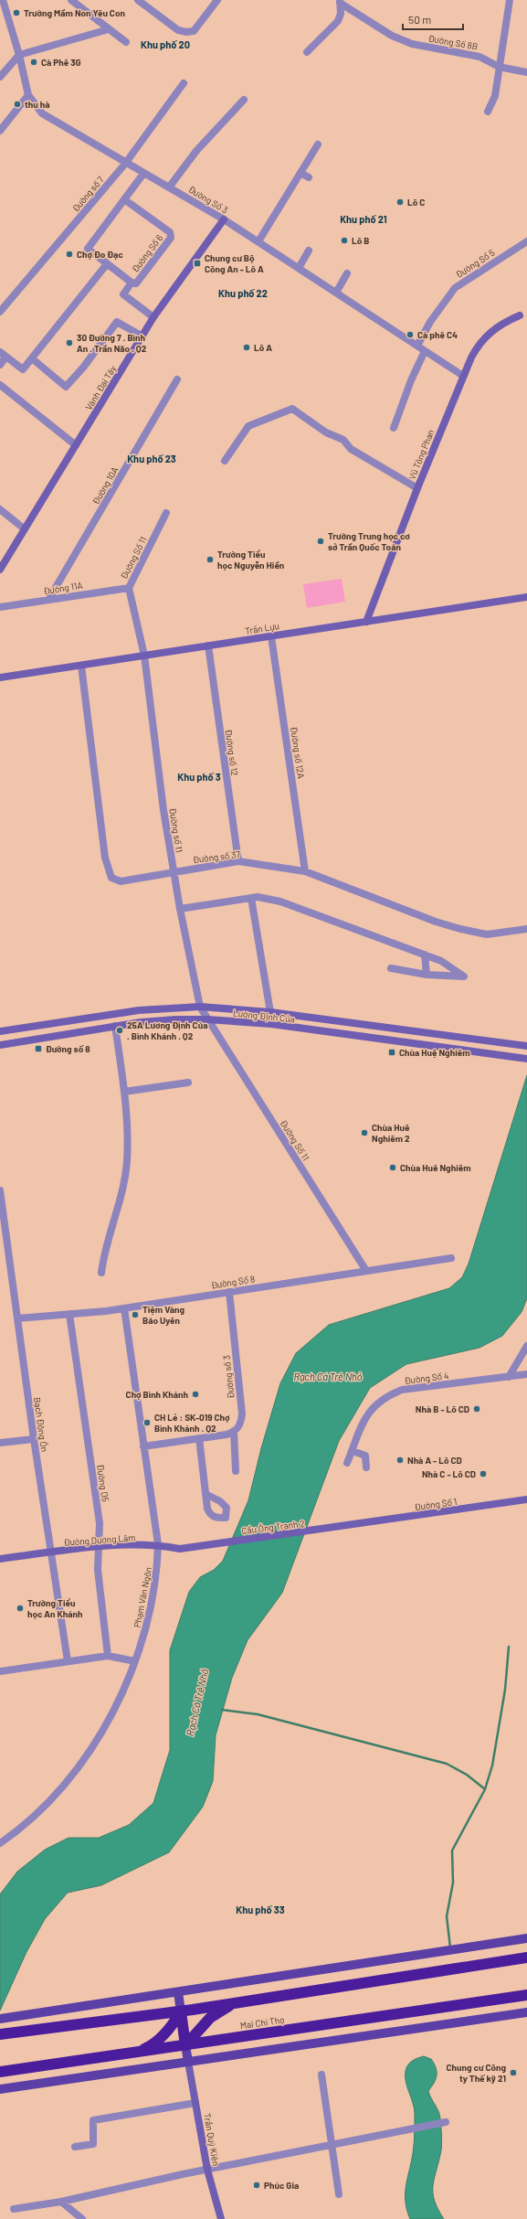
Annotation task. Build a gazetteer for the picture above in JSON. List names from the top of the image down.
{
  "streets": {
    "highway": ["Mai Chí Thọ"],
    "street": [
      "Đường Số 8B",
      "Đường số 7",
      "Đường Số 3",
      "Đường Số 6",
      "Đường Số 5",
      "Vành Đai Tây",
      "Vũ Tông Phan",
      "Đường 10A",
      "Đường Số 11",
      "Đường 11A",
      "Trần Lựu",
      "Đường số 12",
      "Đường số 12A",
      "Đường số 11",
      "Đường số 37",
      "Lương Định Của",
      "Đường Số 8",
      "Đường số 3",
      "Đường Số 4",
      "Bạch Đông Ôn",
      "Đường D5",
      "Đường Số 1",
      "Cầu Ông Tranh 2",
      "Đường Dương Lâm",
      "Phạm Văn Ngôn",
      "Trần Quý Kiên"
    ]
  },
  "crossings": [
    ["Đường số 7", "Đường Số 3"],
    ["Đường Số 3", "Đường Số 6"],
    ["Đường Số 3", "Đường Số 5"],
    ["Đường Số 3", "Vành Đai Tây"],
    ["Đường Số 3", "Vũ Tông Phan"],
    ["Đường Số 6", "Vành Đai Tây"],
    ["Vũ Tông Phan", "Trần Lựu"],
    ["Đường 10A", "Đường 11A"],
    ["Đường Số 11", "Đường 11A"],
    ["Đường Số 11", "Trần Lựu"],
    ["Đường Số 11", "Đường số 11"],
    ["Đường Số 11", "Lương Định Của"],
    ["Đường Số 11", "Đường Số 8"],
    ["Trần Lựu", "Đường số 12"],
    ["Trần Lựu", "Đường số 12A"],
    ["Trần Lựu", "Đường số 11"],
    ["Trần Lựu", "Đường số 37"],
    ["Đường số 12", "Đường số 37"],
    ["Đường số 12A", "Đường số 37"],
    ["Đường số 11", "Đường số 37"],
    ["Đường số 11", "Lương Định Của"],
    ["Đường Số 8", "Đường số 3"],
    ["Đường Số 8", "Bạch Đông Ôn"],
    ["Đường Số 8", "Đường D5"],
    ["Đường Số 8", "Phạm Văn Ngôn"],
    ["Bạch Đông Ôn", "Đường Dương Lâm"],
    ["Đường D5", "Đường Dương Lâm"],
    ["Đường Số 1", "Cầu Ông Tranh 2"],
    ["Cầu Ông Tranh 2", "Đường Dương Lâm"],
    ["Đường Dương Lâm", "Phạm Văn Ngôn"]
  ],
  "districts": [
    "Khu phố 20",
    "Khu phố 21",
    "Khu phố 22",
    "Khu phố 23",
    "Khu phố 3",
    "Khu phố 33"
  ],
  "water": ["Rạch Cá Trê Nhỏ"],
  "places": {
    "other": [
      "Trường Mầm Non Yêu Con",
      "Cà Phê 3G",
      "thu hà",
      "Lô C",
      "Lô B",
      "Chợ Đo Đạc",
      "Cà phê C4",
      "30 Đường 7 . Bình An . Trần Não . Q2",
      "Lô A",
      "Trường Trung học cơ sở Trần Quốc Toản",
      "Trường Tiểu học Nguyễn Hiền",
      "25A Lương Định Của . Bình Khánh . Q2",
      "Chùa Huê Nghiêm 2",
      "Chùa Huê Nghiêm",
      "Tiệm Vàng Bảo Uyên",
      "Chợ Bình Khánh",
      "Nhà B - Lô CD",
      "CH Lẻ : SK-019 Chợ Bình Khánh . Q2",
      "Nhà A - Lô CD",
      "Nhà C - Lô CD",
      "Trường Tiểu học An Khánh",
      "Chung cư Công ty Thế kỹ 21",
      "Phúc Gia"
    ],
    "transit": ["Chung cư Bộ Công An - Lô A", "Đường số 8", "Chùa Huệ Nghiêm"]
  },
  "scale_bar": "50 m"
}
